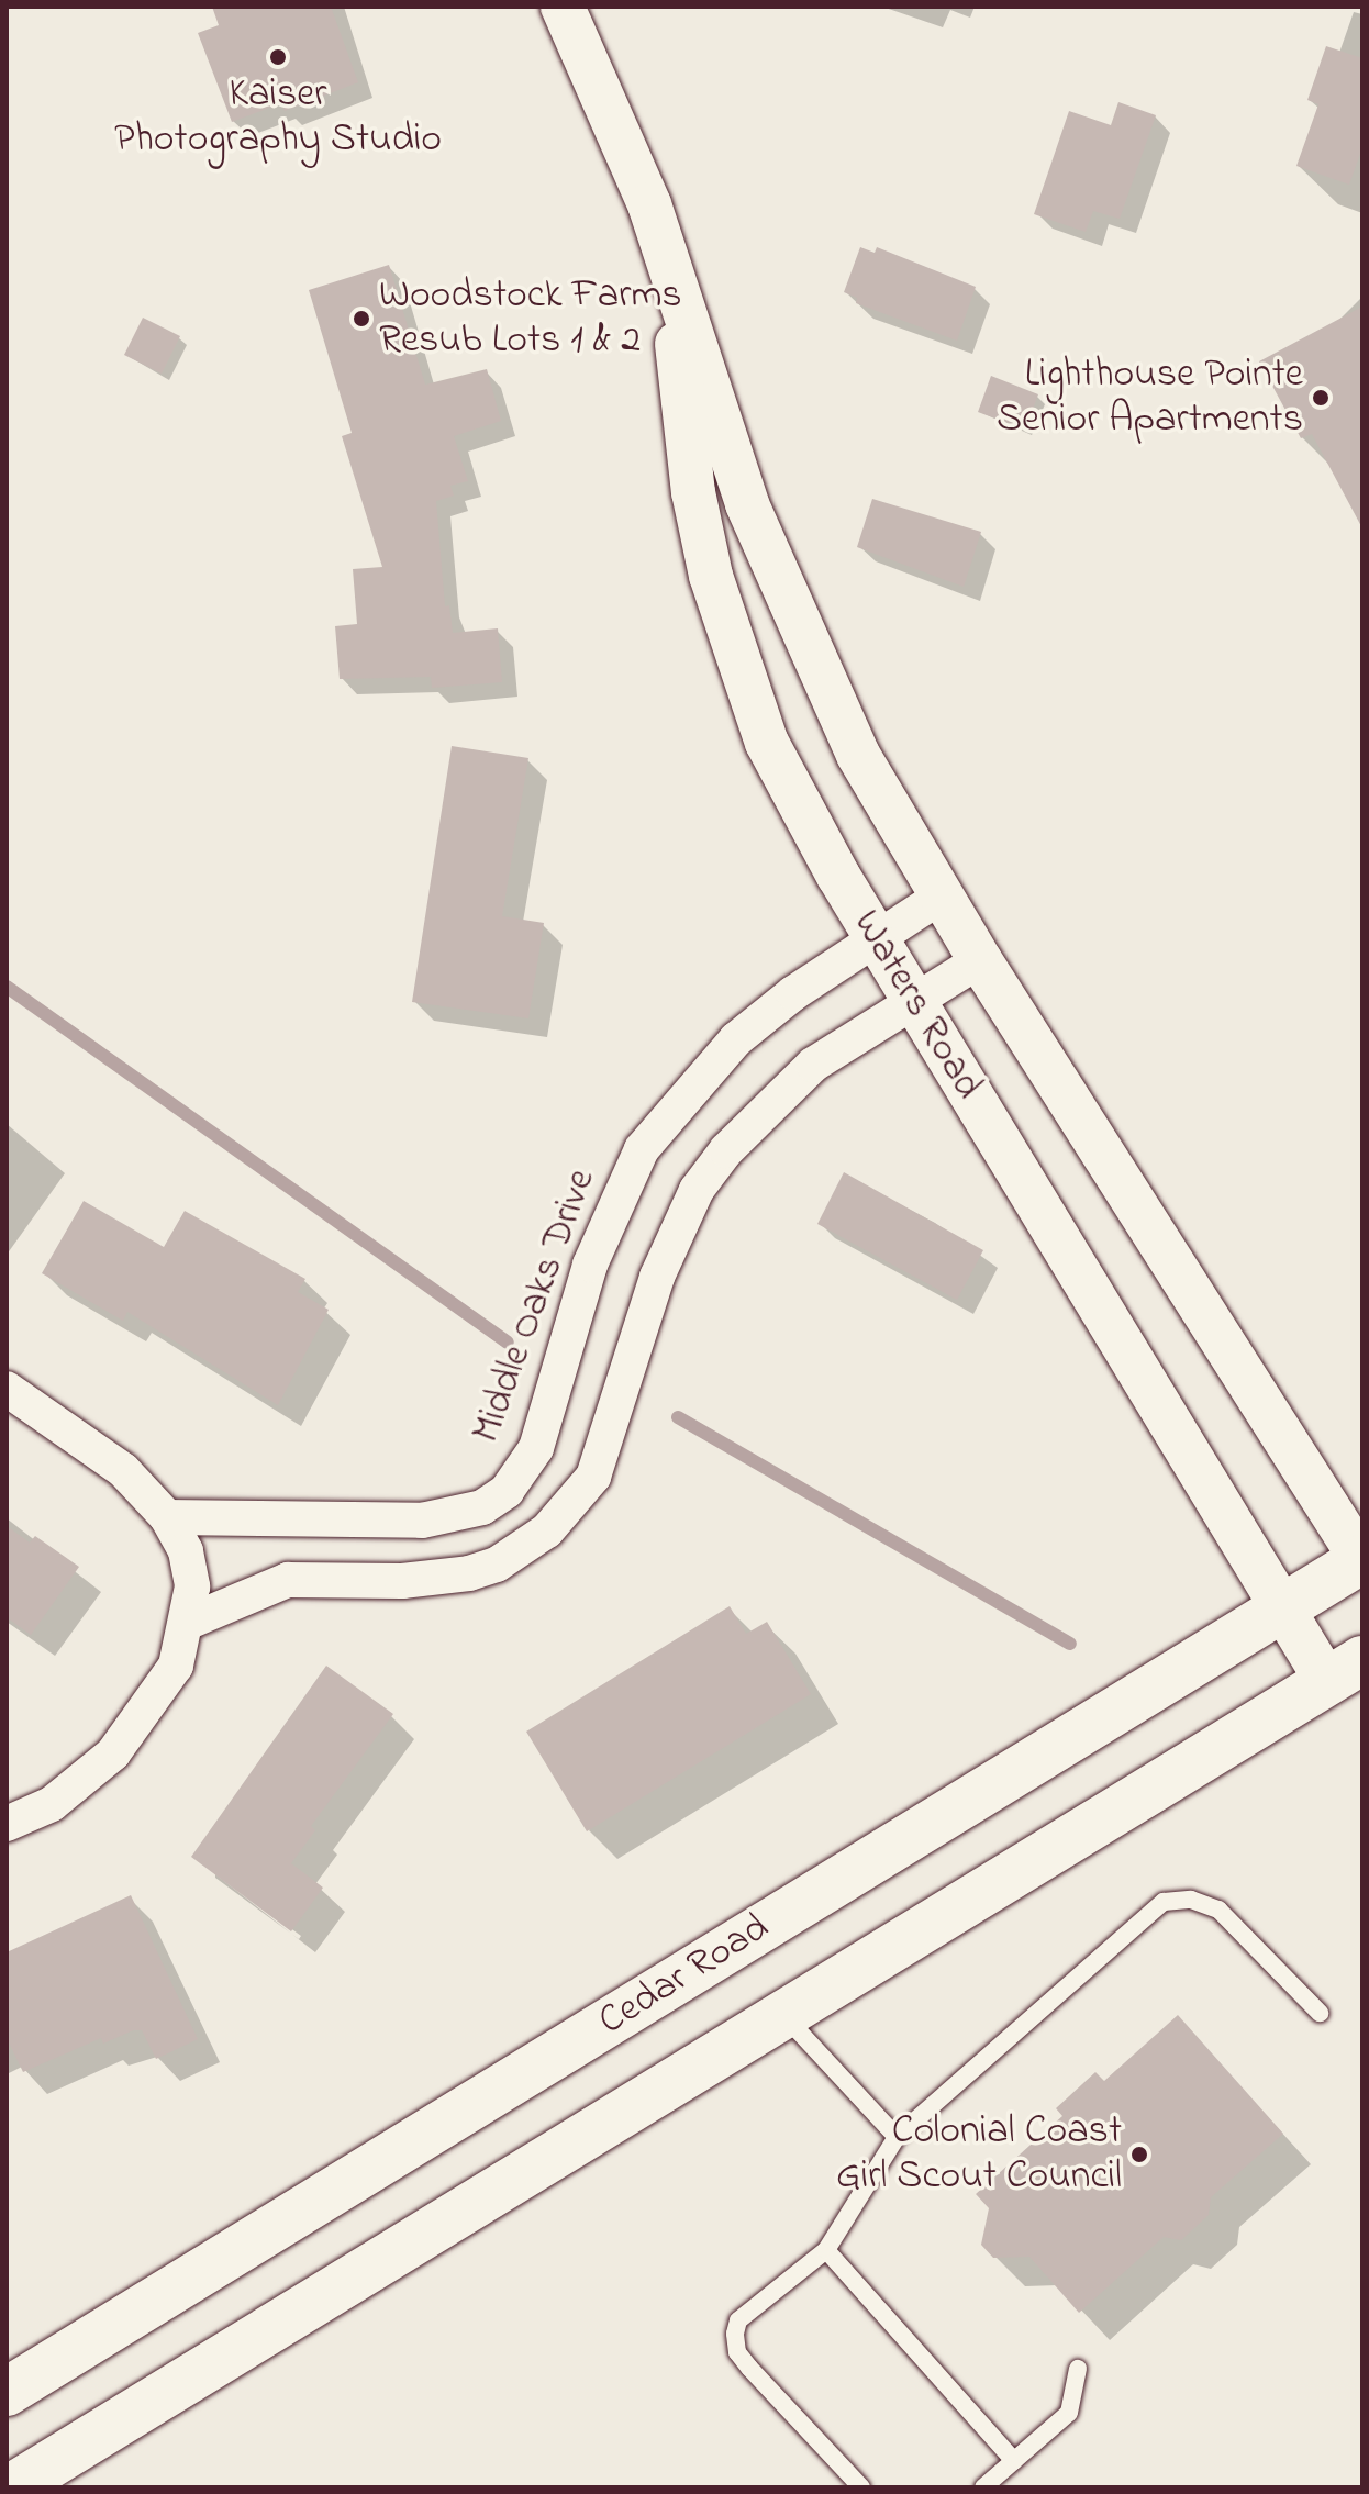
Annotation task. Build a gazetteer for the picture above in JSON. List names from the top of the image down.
{
  "streets": {
    "main road": ["Cedar Road"],
    "street": ["Waters Road", "Middle Oaks Drive"]
  },
  "crossings": [
    ["Waters Road", "Middle Oaks Drive"],
    ["Waters Road", "Cedar Road"]
  ],
  "places": [
    "Kaiser Photography Studio",
    "Woodstock Farms Resub Lots 1 & 2",
    "Lighthouse Pointe Senior Apartments",
    "Colonial Coast Girl Scout Council"
  ]
}
